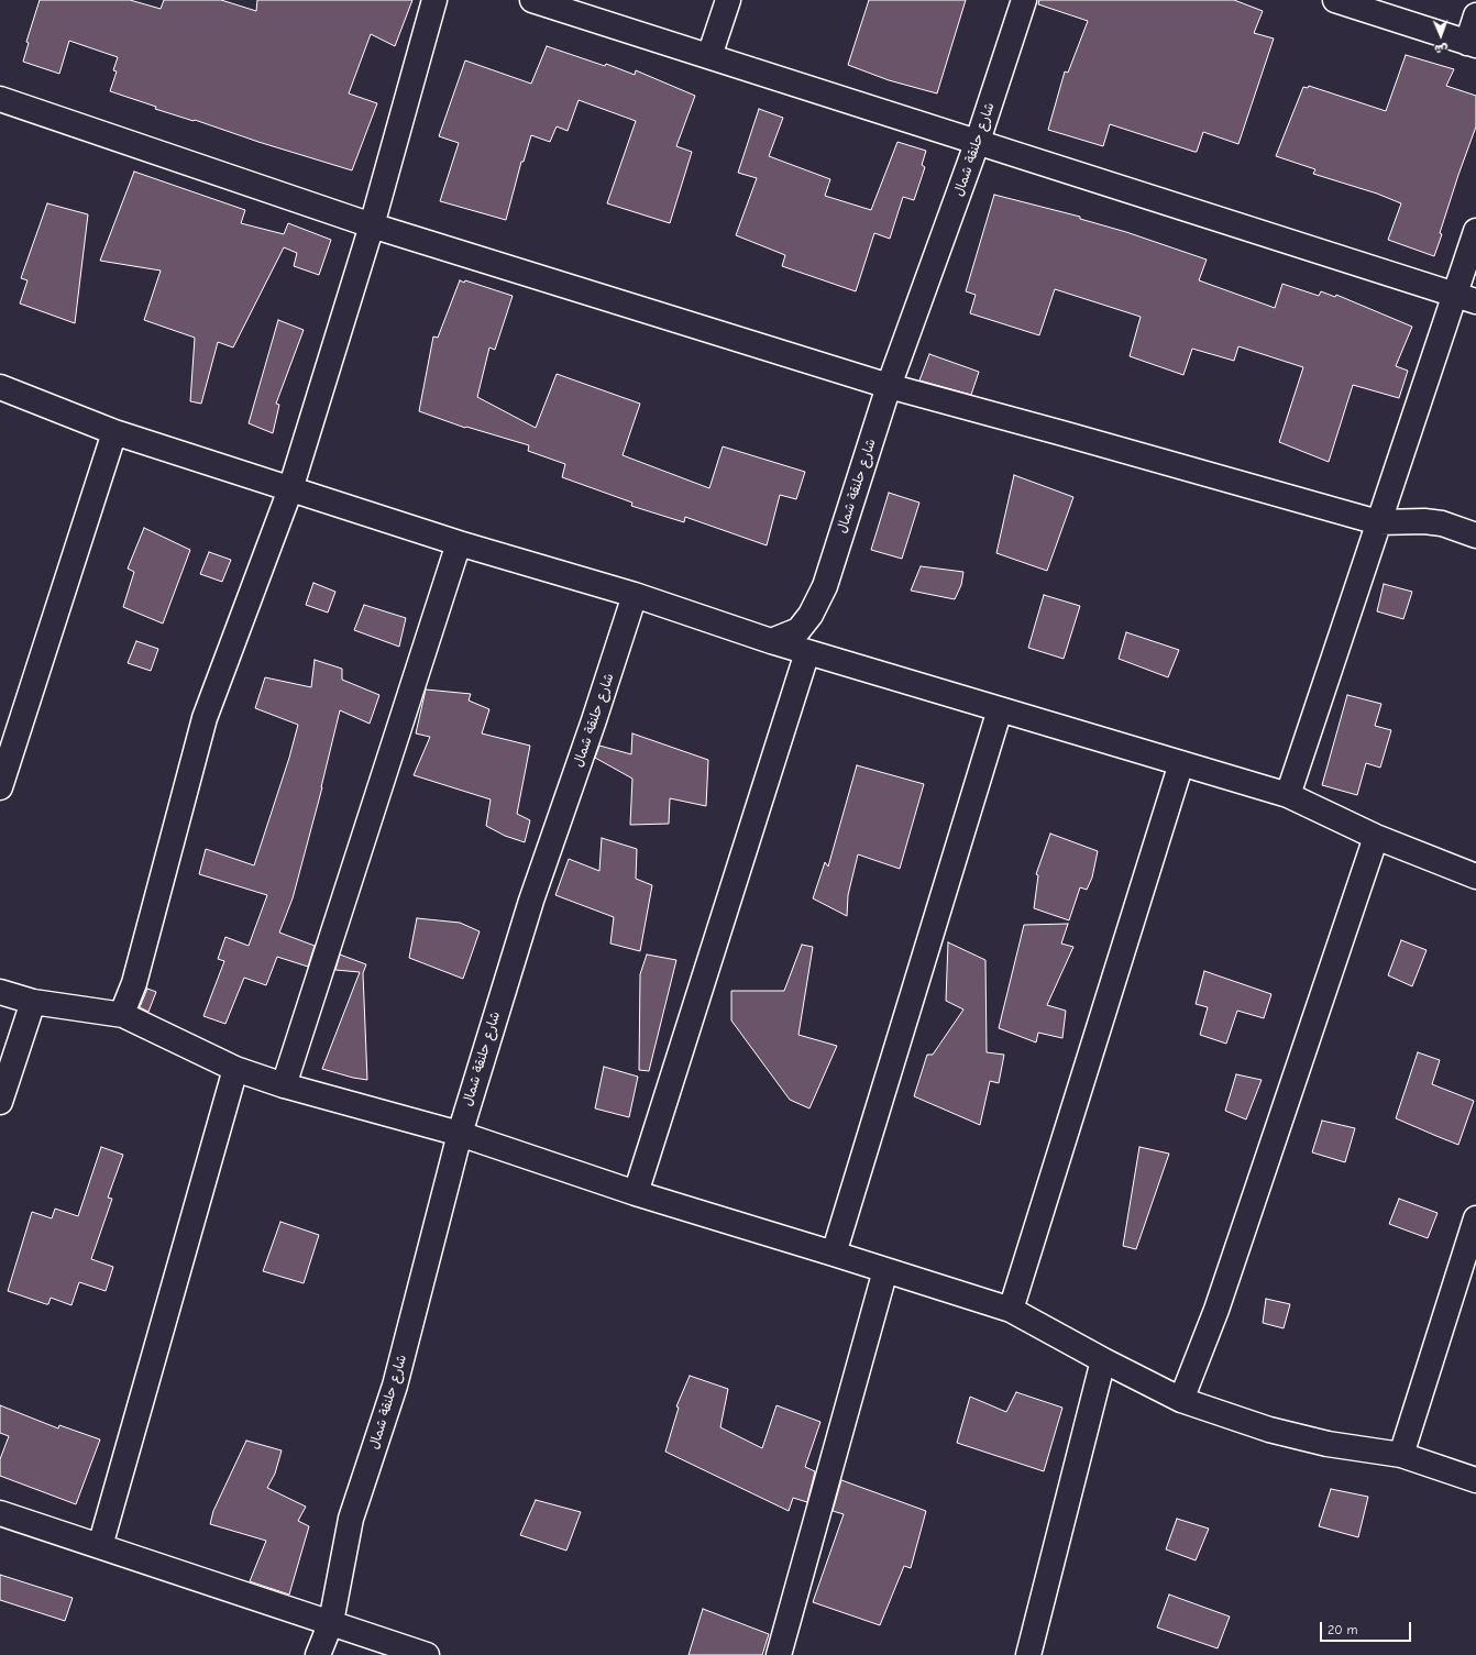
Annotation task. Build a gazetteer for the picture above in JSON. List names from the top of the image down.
{
  "streets": {
    "street": ["شارع حلنقة شمال"]
  },
  "scale_bar": "20 m",
  "north": "bottom"
}
